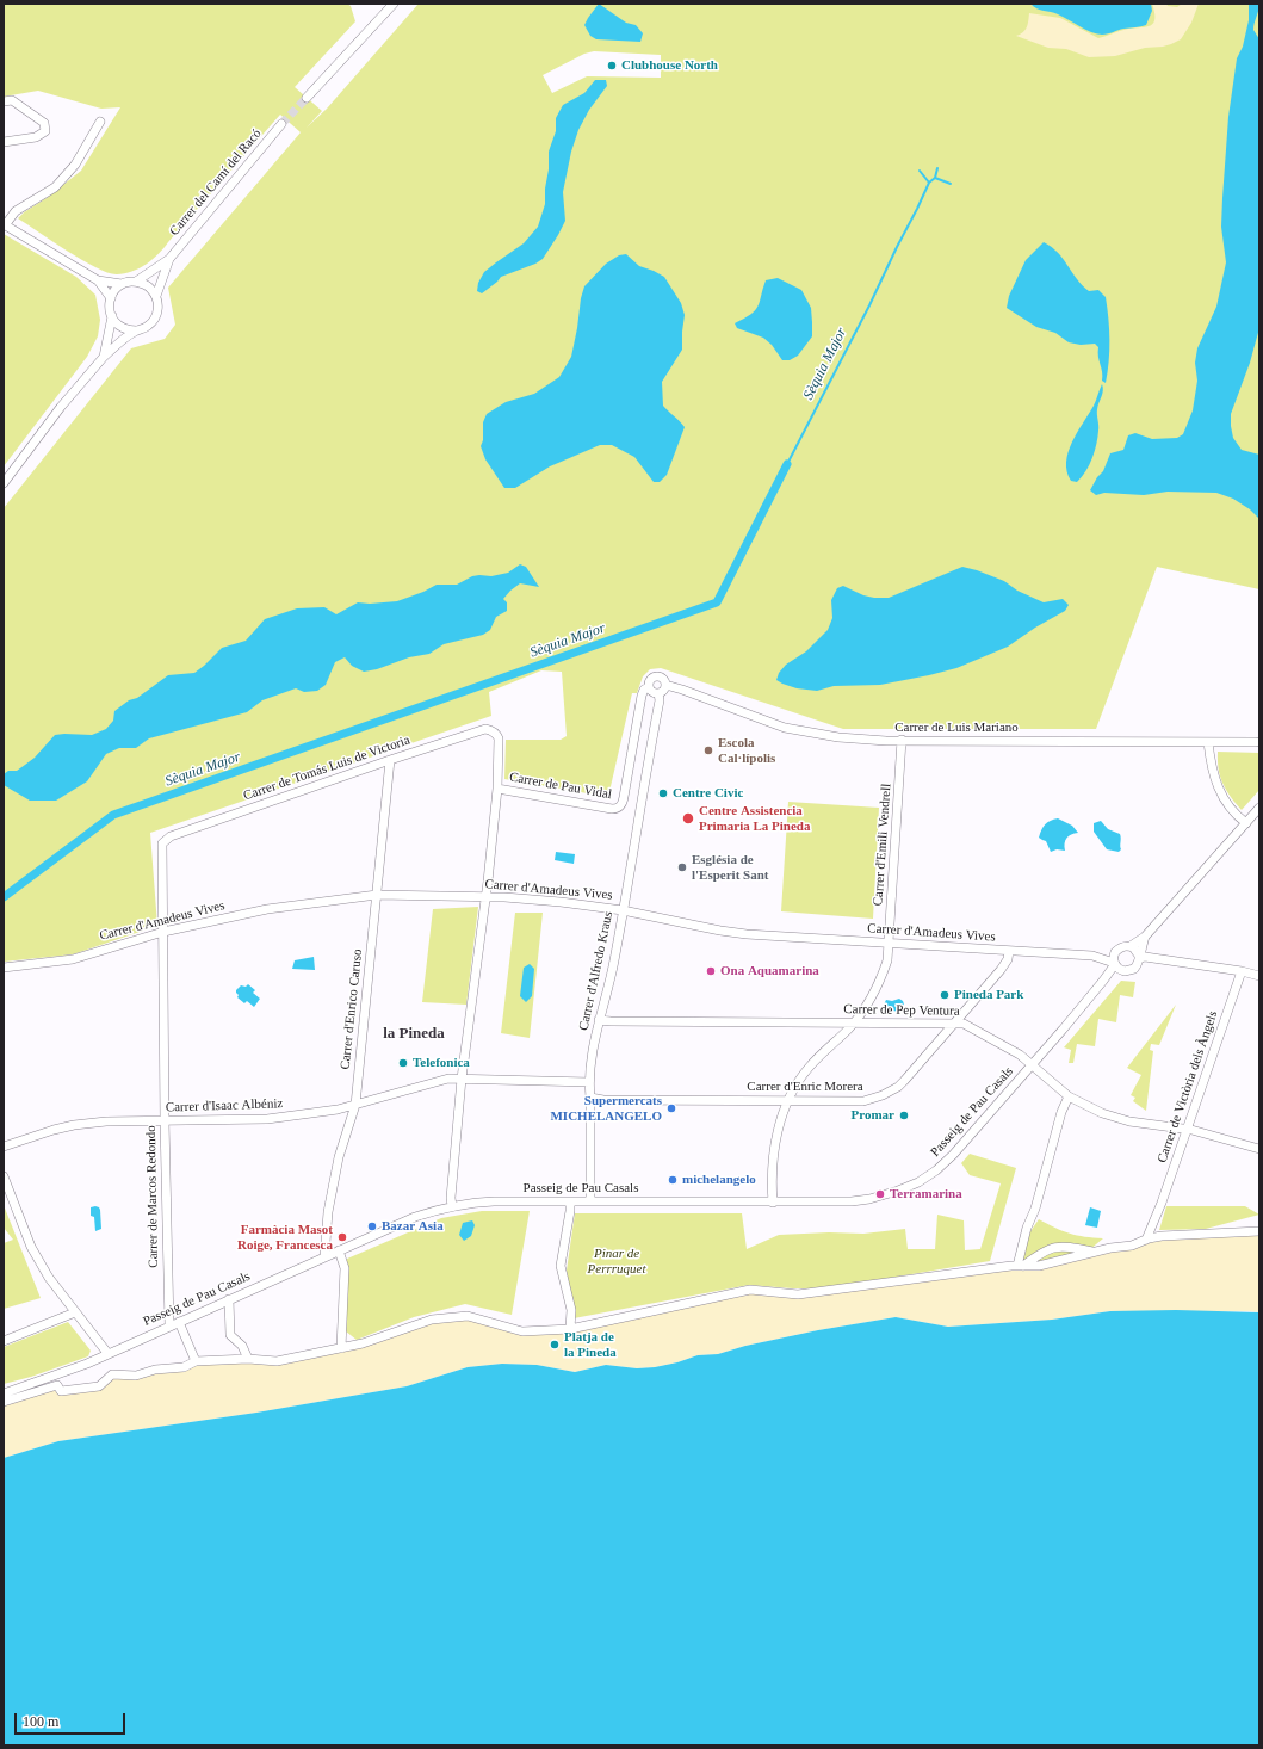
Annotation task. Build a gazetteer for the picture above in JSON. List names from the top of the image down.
{
  "streets": {
    "street": [
      "Carrer del Camí del Racó",
      "Carrer de Luis Mariano",
      "Carrer de Tomás Luis de Victoria",
      "Carrer de Pau Vidal",
      "Carrer d'Emili Vendrell",
      "Carrer d'Amadeus Vives",
      "Carrer d'Alfredo Kraus",
      "Carrer d'Enrico Caruso",
      "Carrer de Pep Ventura",
      "Carrer d'Enric Morera",
      "Carrer de Victòria dels Àngels",
      "Carrer d'Isaac Albéniz",
      "Passeig de Pau Casals",
      "Carrer de Marcos Redondo"
    ]
  },
  "crossings": [
    ["Carrer de Luis Mariano", "Carrer de Pau Vidal"],
    ["Carrer de Luis Mariano", "Carrer d'Emili Vendrell"],
    ["Carrer de Luis Mariano", "Carrer d'Alfredo Kraus"],
    ["Carrer de Tomás Luis de Victoria", "Carrer de Pau Vidal"],
    ["Carrer de Tomás Luis de Victoria", "Carrer d'Enrico Caruso"],
    ["Carrer de Tomás Luis de Victoria", "Carrer de Marcos Redondo"],
    ["Carrer de Pau Vidal", "Carrer d'Alfredo Kraus"],
    ["Carrer d'Emili Vendrell", "Carrer d'Amadeus Vives"],
    ["Carrer d'Emili Vendrell", "Carrer de Pep Ventura"],
    ["Carrer d'Emili Vendrell", "Carrer d'Enric Morera"],
    ["Carrer d'Emili Vendrell", "Passeig de Pau Casals"],
    ["Carrer d'Amadeus Vives", "Carrer d'Alfredo Kraus"],
    ["Carrer d'Amadeus Vives", "Carrer d'Enrico Caruso"],
    ["Carrer d'Amadeus Vives", "Carrer d'Enric Morera"],
    ["Carrer d'Amadeus Vives", "Passeig de Pau Casals"],
    ["Carrer d'Amadeus Vives", "Carrer de Marcos Redondo"],
    ["Carrer d'Alfredo Kraus", "Carrer de Pep Ventura"],
    ["Carrer d'Alfredo Kraus", "Carrer d'Enric Morera"],
    ["Carrer d'Alfredo Kraus", "Carrer d'Isaac Albéniz"],
    ["Carrer d'Alfredo Kraus", "Passeig de Pau Casals"],
    ["Carrer d'Enrico Caruso", "Carrer d'Isaac Albéniz"],
    ["Carrer d'Enrico Caruso", "Passeig de Pau Casals"],
    ["Carrer de Pep Ventura", "Carrer d'Enric Morera"],
    ["Carrer de Pep Ventura", "Carrer de Victòria dels Àngels"],
    ["Carrer de Pep Ventura", "Passeig de Pau Casals"],
    ["Carrer d'Isaac Albéniz", "Carrer de Marcos Redondo"],
    ["Passeig de Pau Casals", "Carrer de Marcos Redondo"]
  ],
  "districts": ["la Pineda"],
  "water": ["Sèquia Major"],
  "parks": ["Pinar de Perrruquet"],
  "places": [
    "Clubhouse North",
    "Escola Cal·lípolis",
    "Centre Civic",
    "Centre Assistencia Primaria La Pineda",
    "Església de l'Esperit Sant",
    "Ona Aquamarina",
    "Pineda Park",
    "Telefonica",
    "Supermercats MICHELANGELO",
    "Promar",
    "michelangelo",
    "Terramarina",
    "Bazar Asia",
    "Farmàcia Masot Roige, Francesca",
    "Platja de la Pineda"
  ],
  "scale_bar": "100 m"
}
